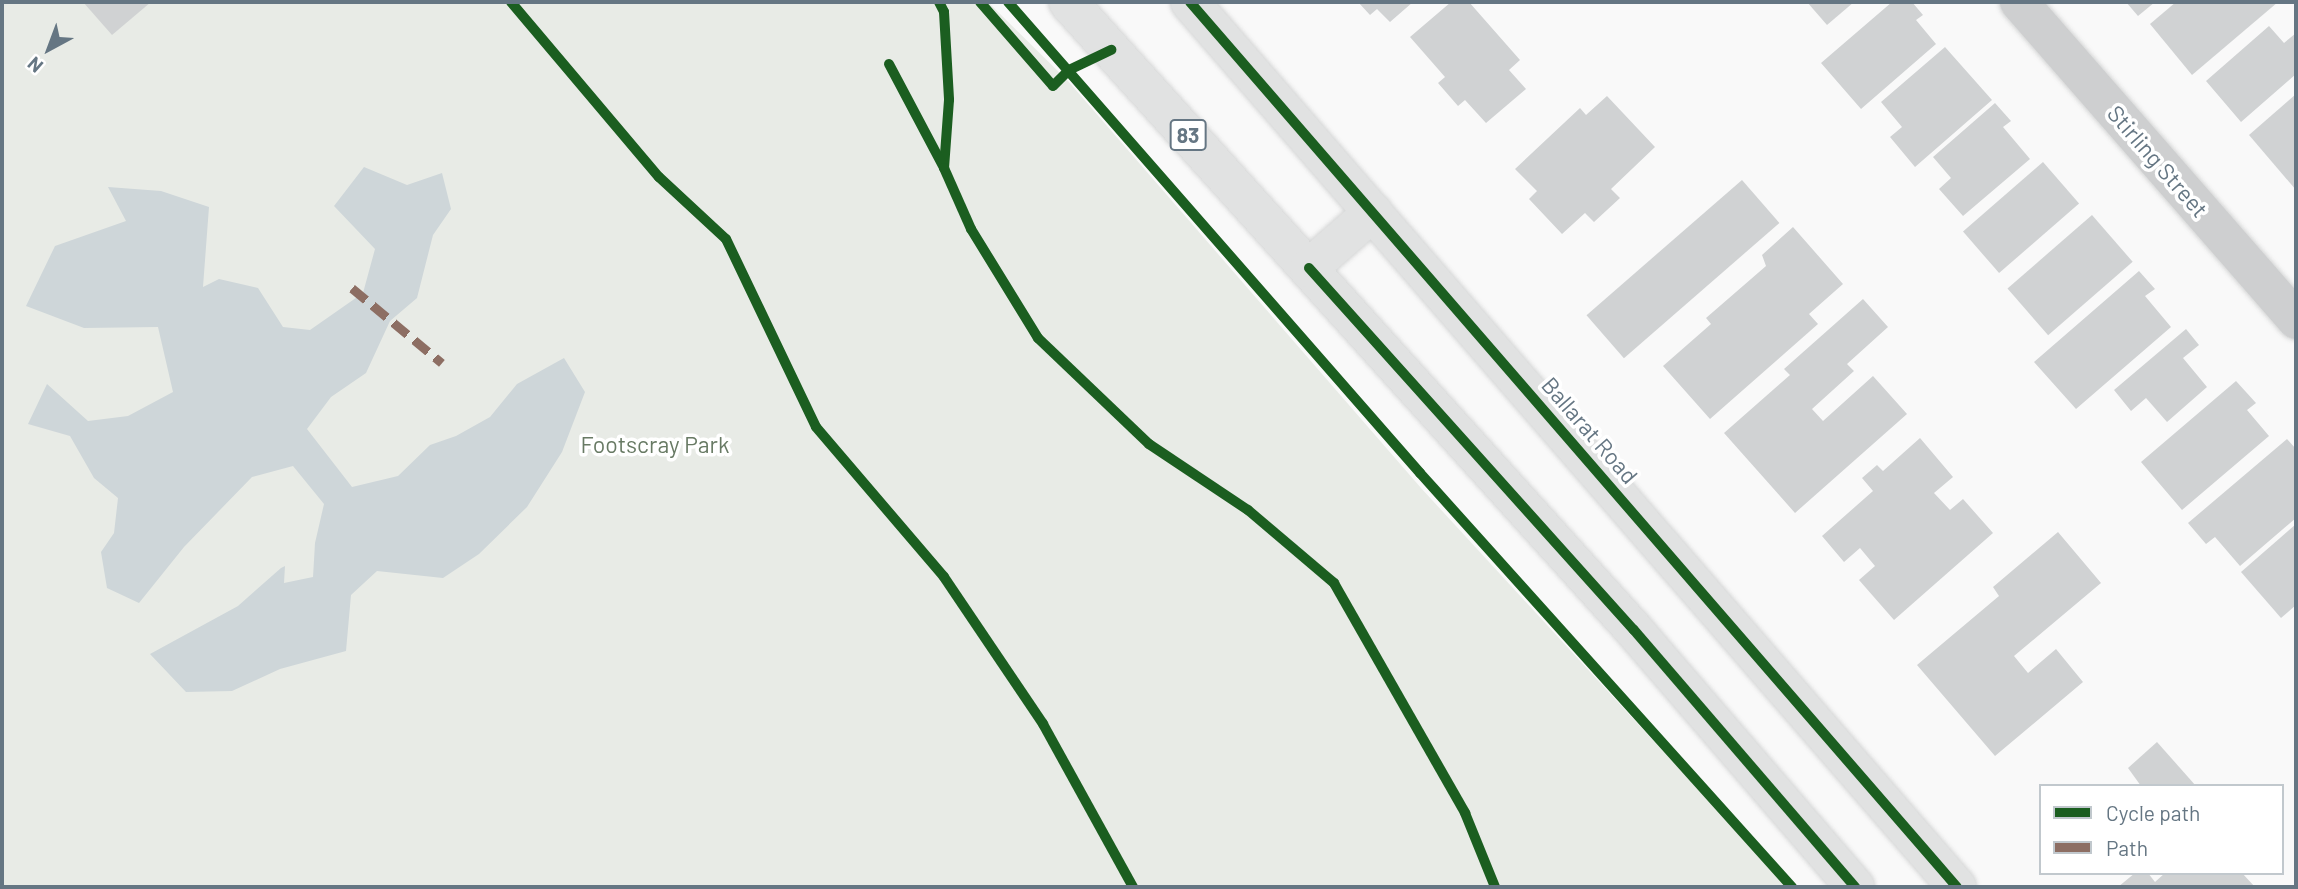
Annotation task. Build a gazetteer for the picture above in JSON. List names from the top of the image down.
{
  "streets": {
    "highway": ["83", "Ballarat Road"],
    "street": ["Stirling Street"]
  },
  "parks": ["Footscray Park"],
  "legend": ["Cycle path", "Path"],
  "north": "bottom left"
}
